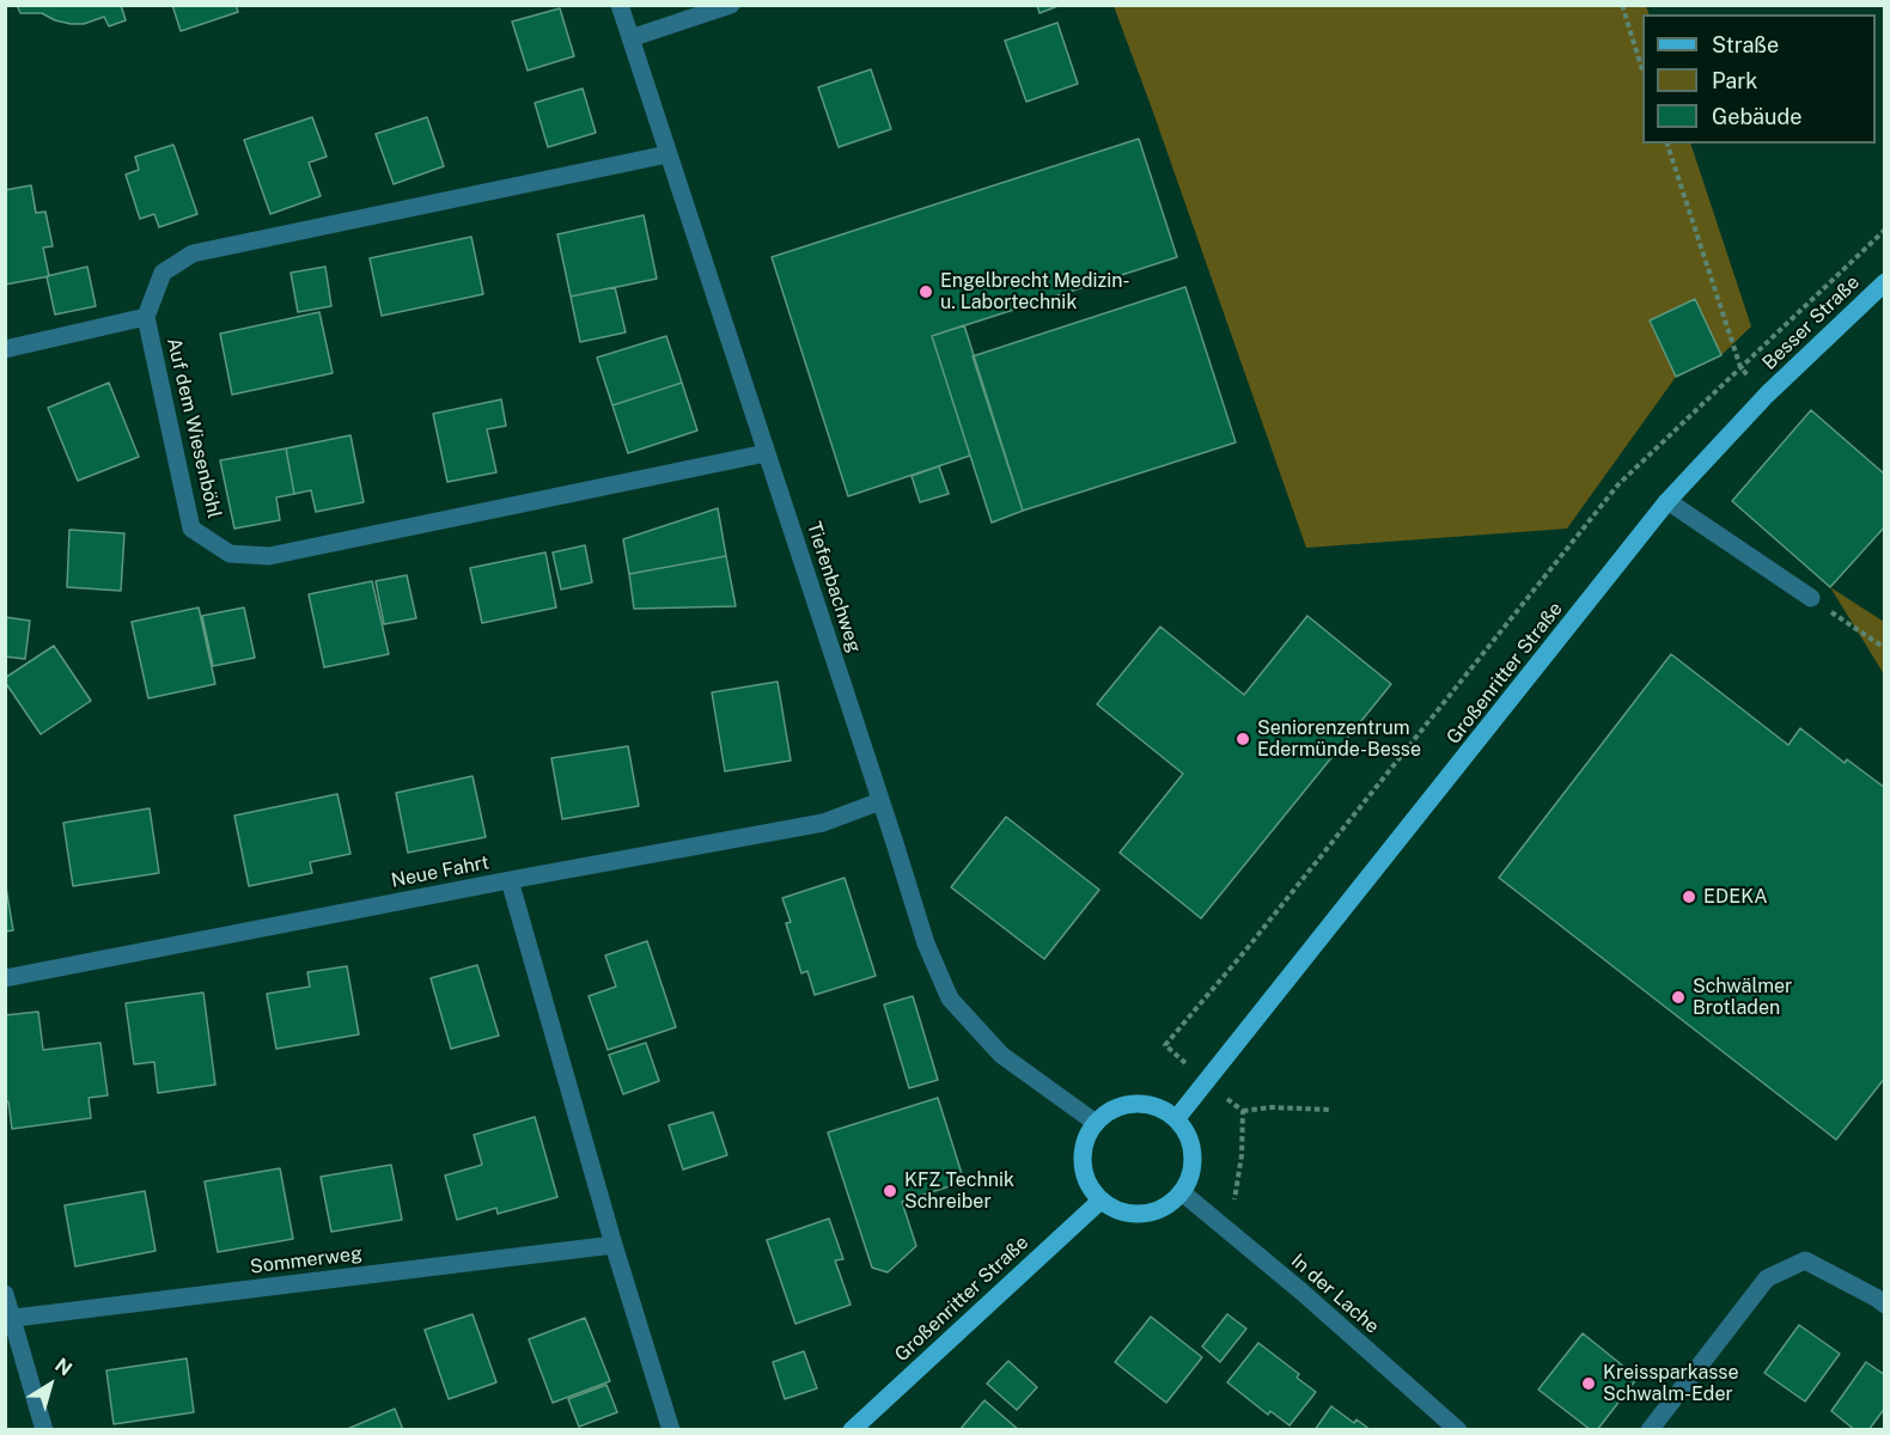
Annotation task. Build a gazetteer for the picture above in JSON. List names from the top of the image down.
{
  "streets": {
    "main road": ["Besser Straße", "Großenritter Straße"],
    "street": [
      "Auf dem Wiesenböhl",
      "Tiefenbachweg",
      "Neue Fahrt",
      "Sommerweg",
      "In der Lache"
    ]
  },
  "crossings": [
    ["Besser Straße", "Großenritter Straße"],
    ["Auf dem Wiesenböhl", "Tiefenbachweg"],
    ["Tiefenbachweg", "Großenritter Straße"],
    ["Tiefenbachweg", "Neue Fahrt"],
    ["Tiefenbachweg", "In der Lache"],
    ["Großenritter Straße", "In der Lache"]
  ],
  "places": [
    "Engelbrecht Medizin- u. Labortechnik",
    "Seniorenzentrum Edermünde-Besse",
    "EDEKA",
    "Schwälmer Brotladen",
    "KFZ Technik Schreiber",
    "Kreissparkasse Schwalm-Eder"
  ],
  "legend": ["Straße", "Park", "Gebäude"],
  "north": "top right"
}
